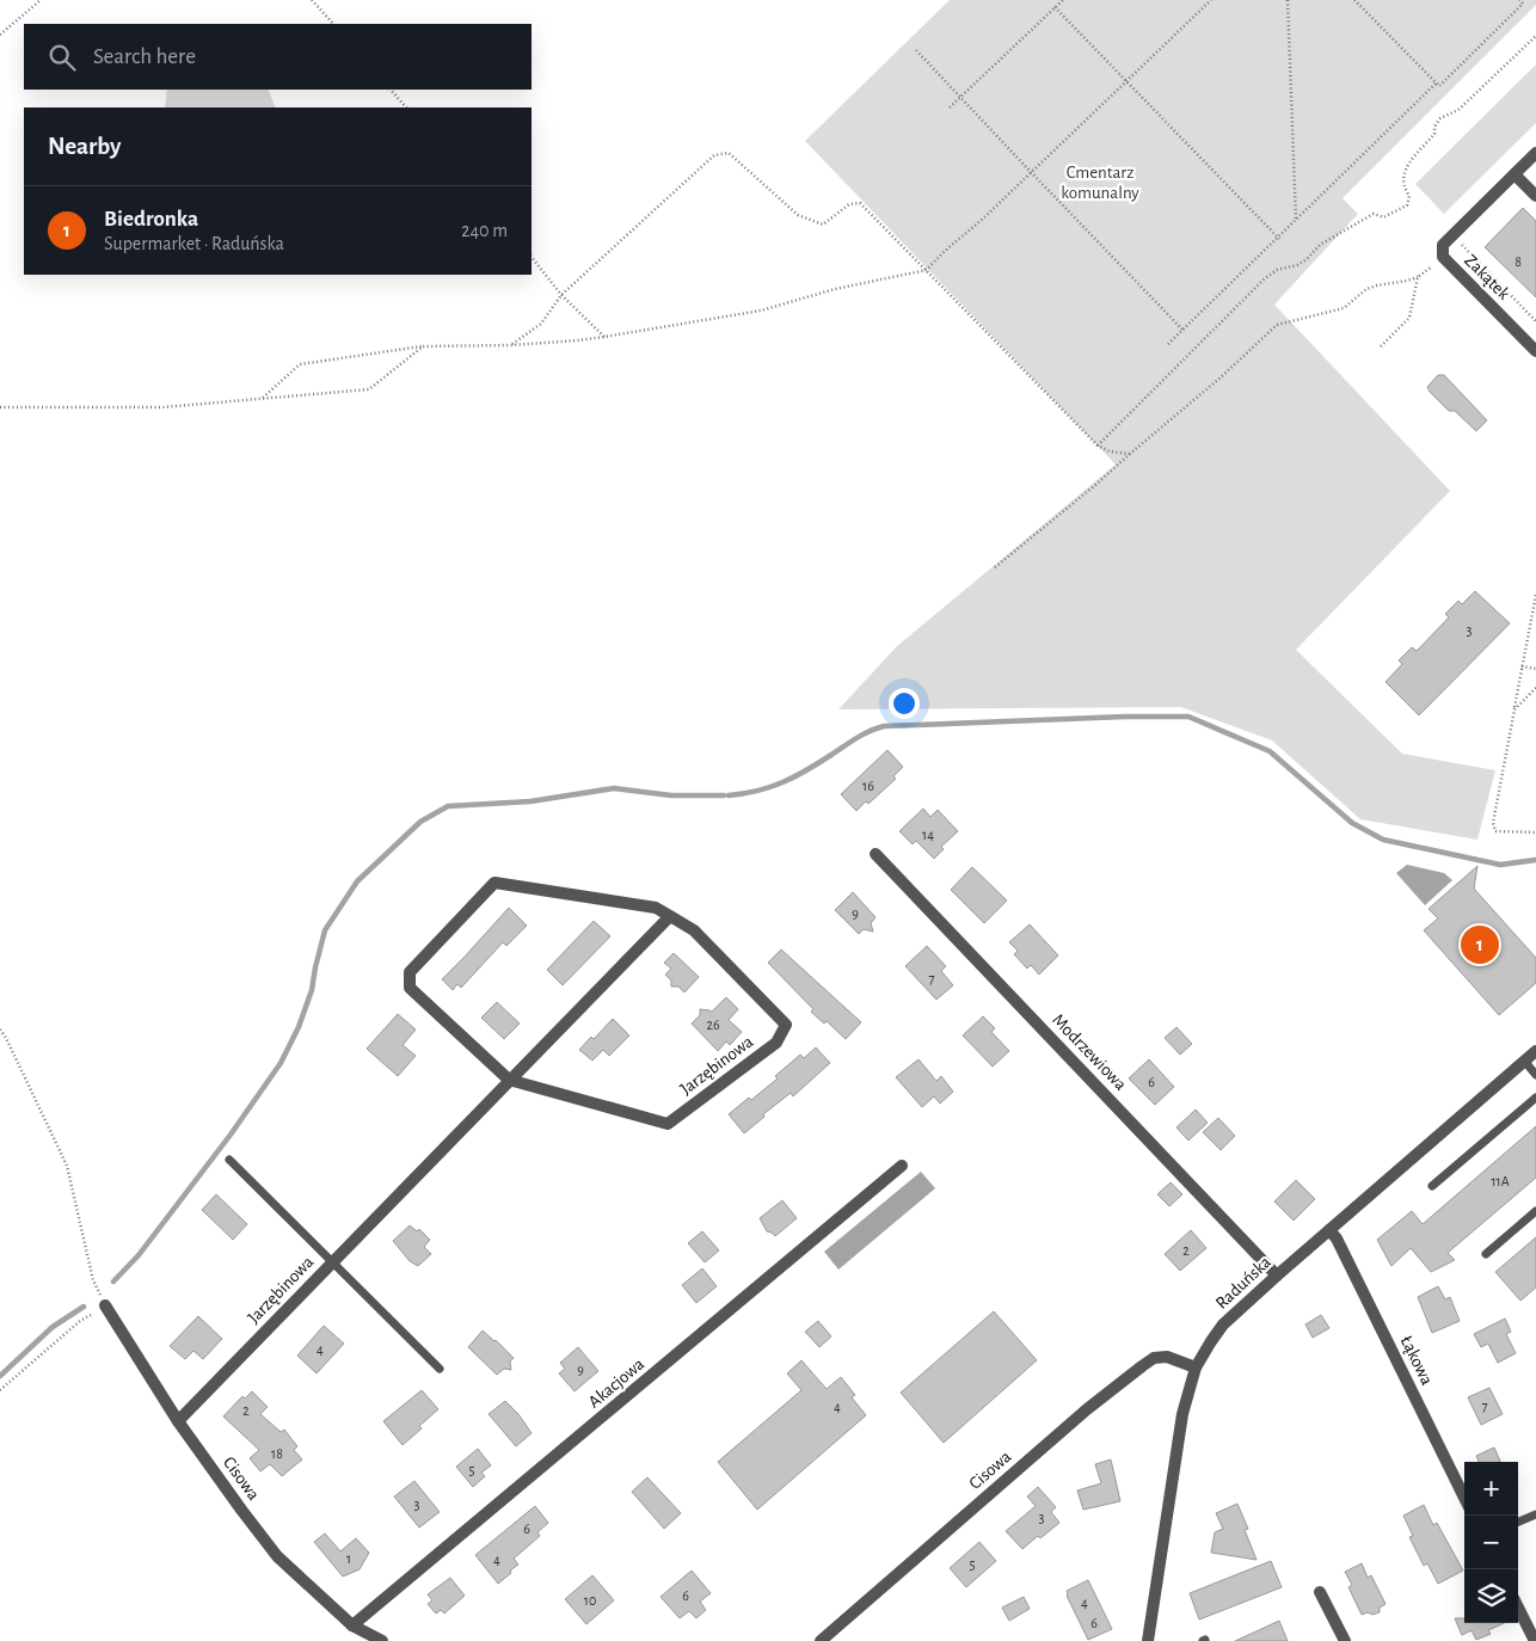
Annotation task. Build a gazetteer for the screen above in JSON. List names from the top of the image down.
{
  "streets": {
    "street": [
      "Zakątek",
      "Modrzewiowa",
      "Jarzębinowa",
      "Raduńska",
      "Łąkowa",
      "Akacjowa",
      "Cisowa"
    ]
  },
  "crossings": [
    ["Modrzewiowa", "Raduńska"],
    ["Jarzębinowa", "Cisowa"],
    ["Raduńska", "Łąkowa"],
    ["Raduńska", "Cisowa"],
    ["Akacjowa", "Cisowa"]
  ],
  "parks": ["Cmentarz komunalny"],
  "house_numbers": [
    "8",
    "3",
    "16",
    "14",
    "9",
    "7",
    "26",
    "6",
    "11A",
    "2",
    "4",
    "9",
    "7",
    "4",
    "2",
    "18",
    "5",
    "3",
    "3",
    "6",
    "1",
    "4",
    "5",
    "6",
    "10",
    "4",
    "6"
  ],
  "page": {
    "search": "Search here",
    "heading": "Nearby",
    "list": [
      {
        "mark": "1",
        "name": "Biedronka",
        "note": "Supermarket · Raduńska",
        "value": "240 m"
      }
    ],
    "pins": "1",
    "map_buttons": ["+", "−"]
  }
}
